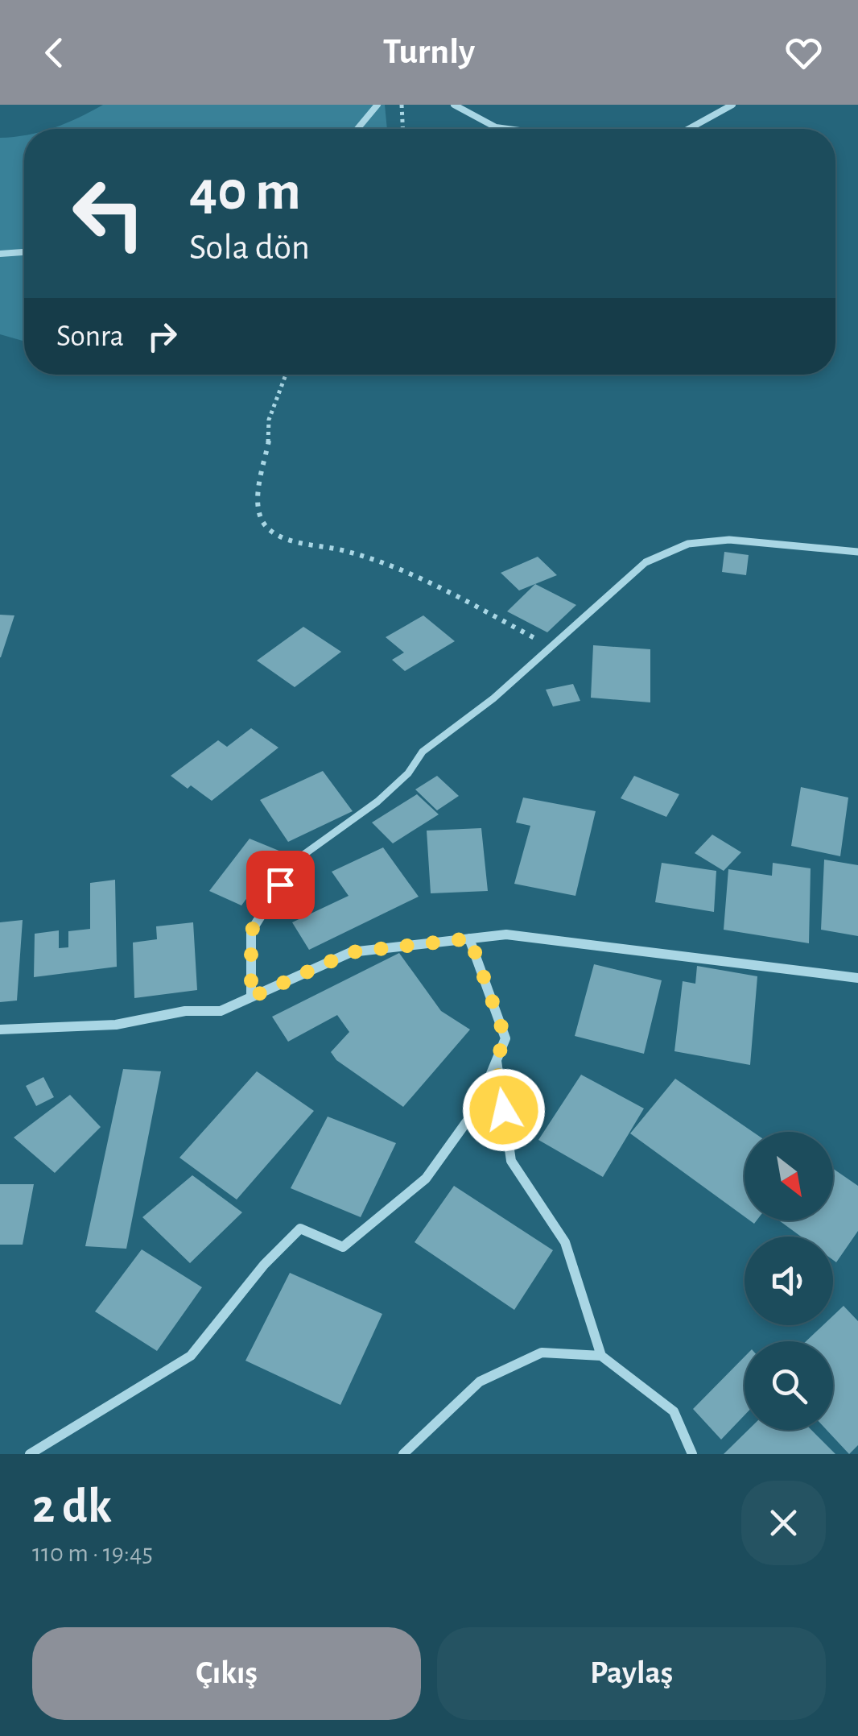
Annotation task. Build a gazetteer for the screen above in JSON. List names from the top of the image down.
{
  "north": "bottom right",
  "page": {
    "header": "Turnly",
    "turn": ["40 m", "Sola dön"],
    "then": "Sonra",
    "heading": ["2 dk", "110 m · 19:45"],
    "buttons": ["Çıkış", "Paylaş"]
  }
}
